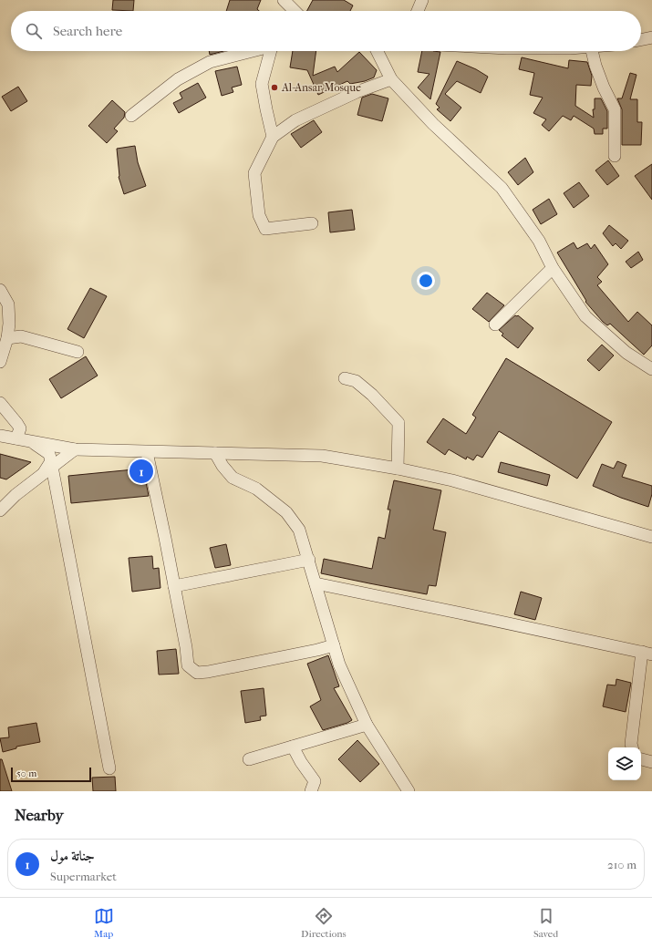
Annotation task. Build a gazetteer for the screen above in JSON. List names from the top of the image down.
{
  "places": ["Al-Ansar Mosque"],
  "scale_bar": "50 m",
  "page": {
    "search": "Search here",
    "pins": "1",
    "scale": "50 m",
    "heading": "Nearby",
    "list": [
      {
        "mark": "1",
        "name": "جناتة مول",
        "note": "Supermarket",
        "value": "210 m"
      }
    ],
    "nav": ["Map", "Directions", "Saved"]
  }
}
